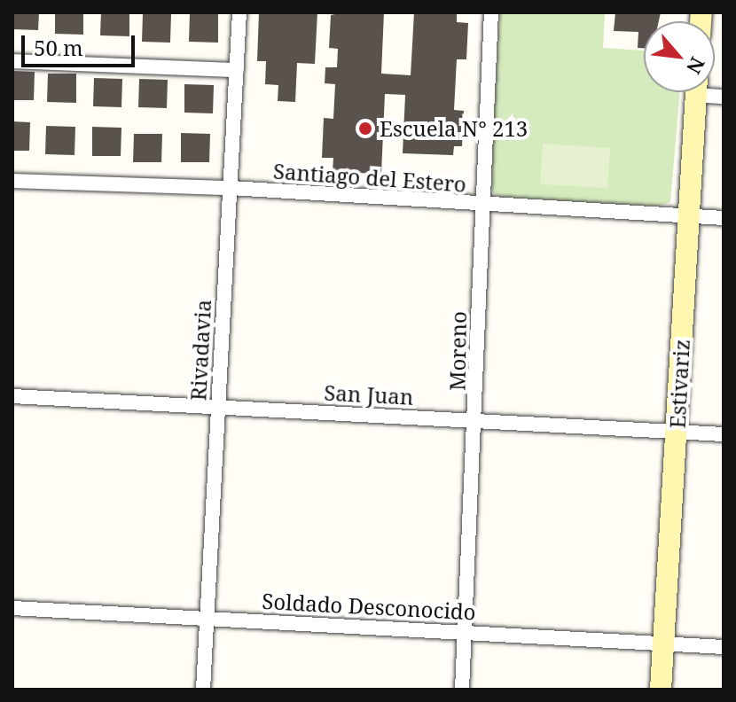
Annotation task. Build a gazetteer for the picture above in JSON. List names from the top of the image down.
{
  "streets": {
    "street": [
      "Santiago del Estero",
      "Rivadavia",
      "Moreno",
      "Estivariz",
      "San Juan",
      "Soldado Desconocido"
    ]
  },
  "crossings": [
    ["Santiago del Estero", "Rivadavia"],
    ["Santiago del Estero", "Moreno"],
    ["Santiago del Estero", "Estivariz"],
    ["Rivadavia", "San Juan"],
    ["Rivadavia", "Soldado Desconocido"],
    ["Moreno", "San Juan"],
    ["Moreno", "Soldado Desconocido"],
    ["Estivariz", "San Juan"],
    ["Estivariz", "Soldado Desconocido"]
  ],
  "places": ["Escuela N° 213"],
  "scale_bar": "50 m",
  "north": "bottom right"
}
